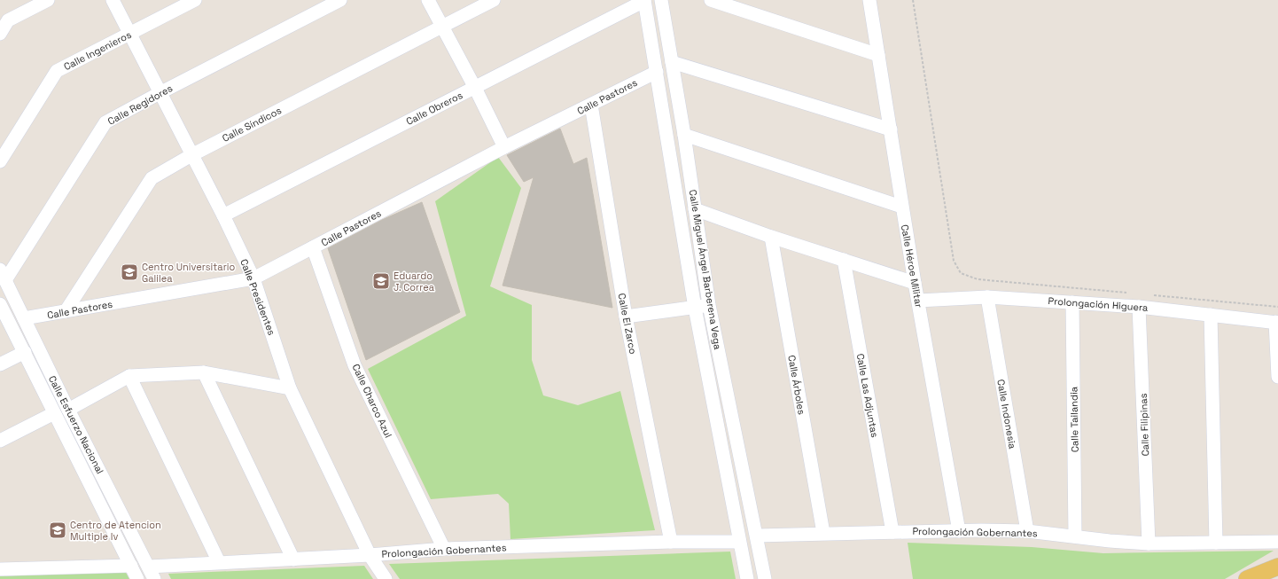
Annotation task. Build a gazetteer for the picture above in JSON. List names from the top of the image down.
{
  "streets": {
    "street": [
      "Calle Ingenieros",
      "Calle Pastores",
      "Calle Regidores",
      "Calle Obreros",
      "Calle Síndicos",
      "Calle Héroe Militar",
      "Calle Miguel Ángel Barberena Vega",
      "Calle Presidentes",
      "Prolongación Higuera",
      "Calle El Zarco",
      "Calle Árboles",
      "Calle Las Adjuntas",
      "Calle Charco Azul",
      "Calle Indonesia",
      "Calle Tailandia",
      "Calle Esfuerzo Nacional",
      "Calle Filipinas",
      "Prolongación Gobernantes"
    ]
  },
  "crossings": [
    ["Calle Ingenieros", "Calle Presidentes"],
    ["Calle Pastores", "Calle Síndicos"],
    ["Calle Pastores", "Calle Miguel Ángel Barberena Vega"],
    ["Calle Pastores", "Calle Presidentes"],
    ["Calle Pastores", "Calle El Zarco"],
    ["Calle Pastores", "Calle Charco Azul"],
    ["Calle Pastores", "Calle Esfuerzo Nacional"],
    ["Calle Regidores", "Calle Presidentes"],
    ["Calle Regidores", "Calle Esfuerzo Nacional"],
    ["Calle Obreros", "Calle Miguel Ángel Barberena Vega"],
    ["Calle Obreros", "Calle Presidentes"],
    ["Calle Síndicos", "Calle Presidentes"],
    ["Calle Héroe Militar", "Prolongación Higuera"],
    ["Calle Héroe Militar", "Prolongación Gobernantes"],
    ["Calle Miguel Ángel Barberena Vega", "Prolongación Gobernantes"],
    ["Calle Presidentes", "Prolongación Gobernantes"],
    ["Prolongación Higuera", "Calle Indonesia"],
    ["Prolongación Higuera", "Calle Tailandia"],
    ["Prolongación Higuera", "Calle Filipinas"],
    ["Calle El Zarco", "Prolongación Gobernantes"],
    ["Calle Árboles", "Prolongación Gobernantes"],
    ["Calle Las Adjuntas", "Prolongación Gobernantes"],
    ["Calle Charco Azul", "Prolongación Gobernantes"],
    ["Calle Indonesia", "Prolongación Gobernantes"],
    ["Calle Tailandia", "Prolongación Gobernantes"],
    ["Calle Esfuerzo Nacional", "Prolongación Gobernantes"],
    ["Calle Filipinas", "Prolongación Gobernantes"]
  ],
  "places": {
    "school or university": ["Centro Universitario Galilea", "Eduardo J. Correa", "Centro de Atencion Multiple Iv"]
  }
}
